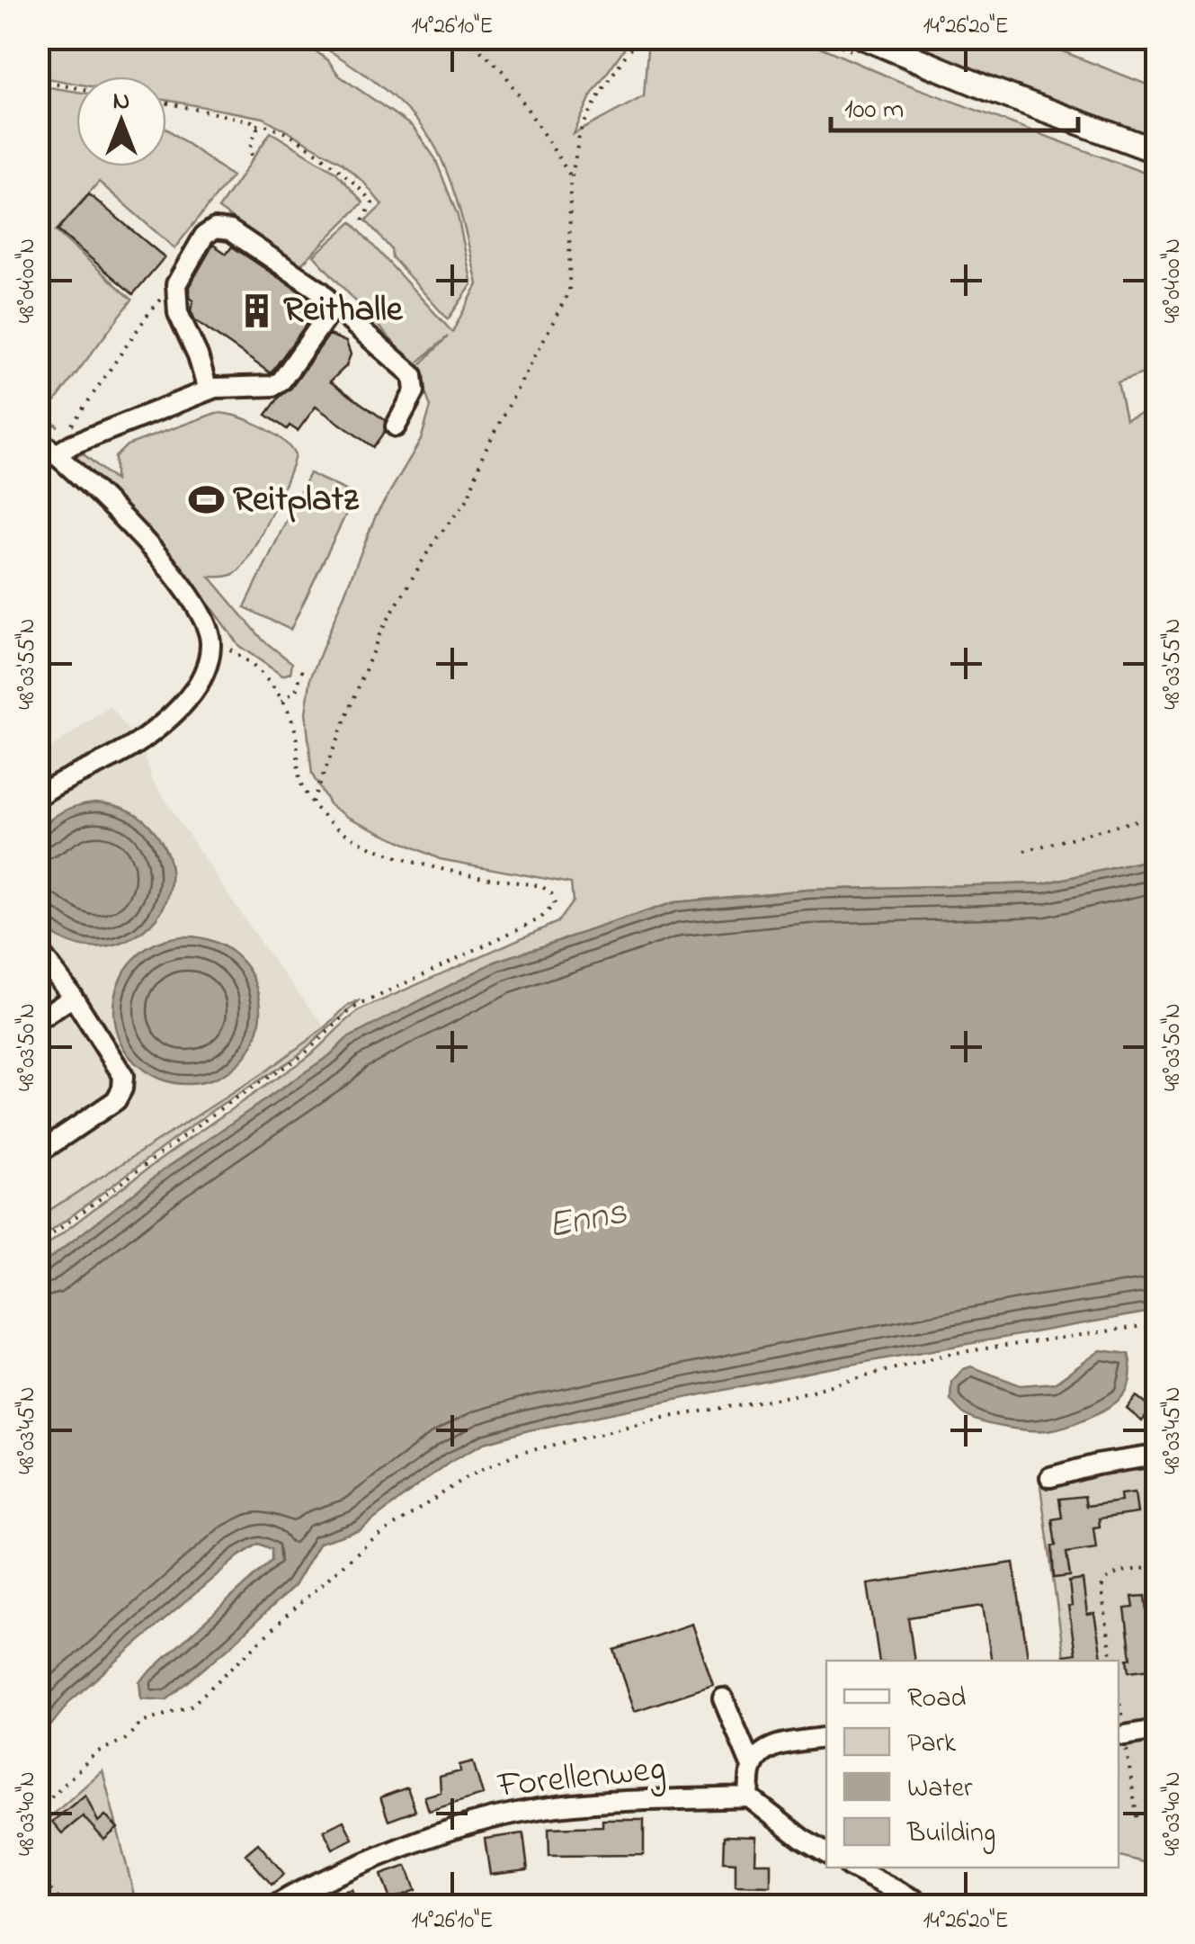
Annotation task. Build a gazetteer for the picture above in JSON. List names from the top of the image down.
{
  "streets": {
    "street": ["Forellenweg"]
  },
  "water": ["Enns"],
  "places": {
    "building": ["Reithalle"],
    "sports": ["Reitplatz"]
  },
  "legend": [
    "Road",
    "Park",
    "Water",
    "Building"
  ],
  "scale_bar": "100 m",
  "north": "top",
  "coordinates": [
    "14°26'10\"E",
    "14°26'20\"E",
    "48°04'00\"N",
    "48°03'55\"N",
    "48°03'50\"N",
    "48°03'45\"N",
    "48°03'40\"N"
  ]
}
